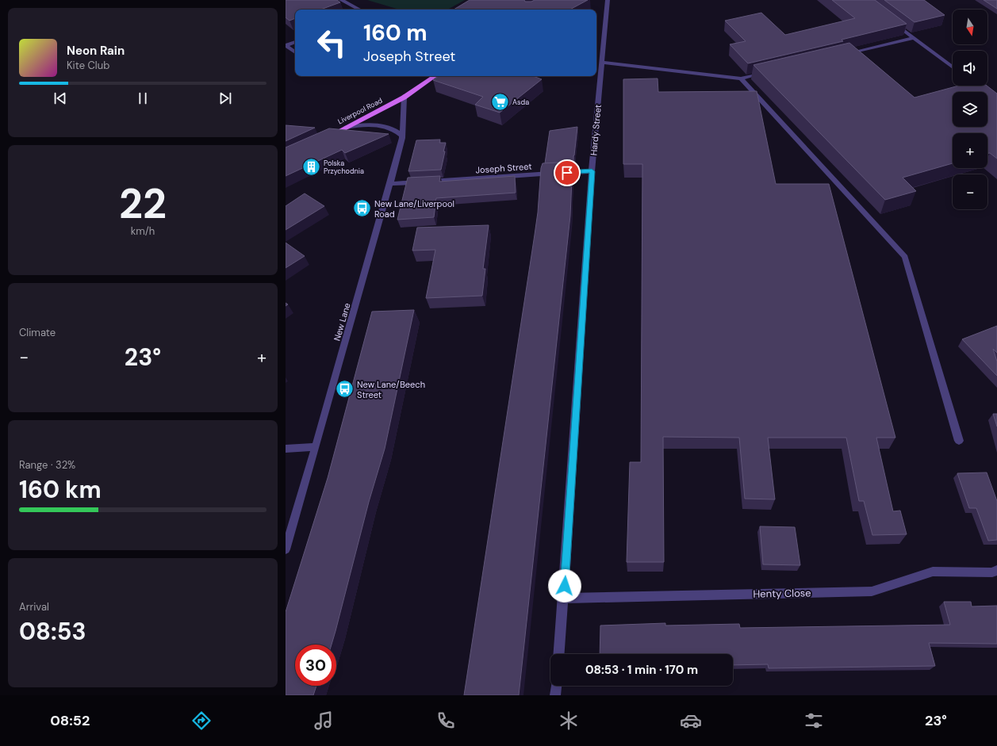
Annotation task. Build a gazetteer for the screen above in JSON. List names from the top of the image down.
{
  "streets": {
    "main road": ["Liverpool Road"],
    "street": [
      "Hardy Street",
      "Joseph Street",
      "New Lane",
      "Henty Close"
    ]
  },
  "crossings": [
    ["Liverpool Road", "New Lane"],
    ["Hardy Street", "Joseph Street"],
    ["Hardy Street", "Henty Close"],
    ["Joseph Street", "New Lane"]
  ],
  "places": {
    "supermarket": ["Asda"],
    "building": ["Polska Przychodnia"],
    "bus stop": ["New Lane/Liverpool Road", "New Lane/Beech Street"]
  },
  "north": "bottom",
  "page": {
    "map_buttons": ["+", "−"],
    "turn": ["160 m", "Joseph Street"],
    "song": ["Neon Rain", "Kite Club"],
    "tile": [
      ["22", "km/h"],
      "Climate",
      ["Range · 32%", "160 km"],
      ["Arrival", "08:53"]
    ],
    "heat": ["−", "23°", "+"],
    "limit": "30",
    "trip": "08:53 · 1 min · 170 m",
    "tabs": ["08:52", "23°"]
  }
}
